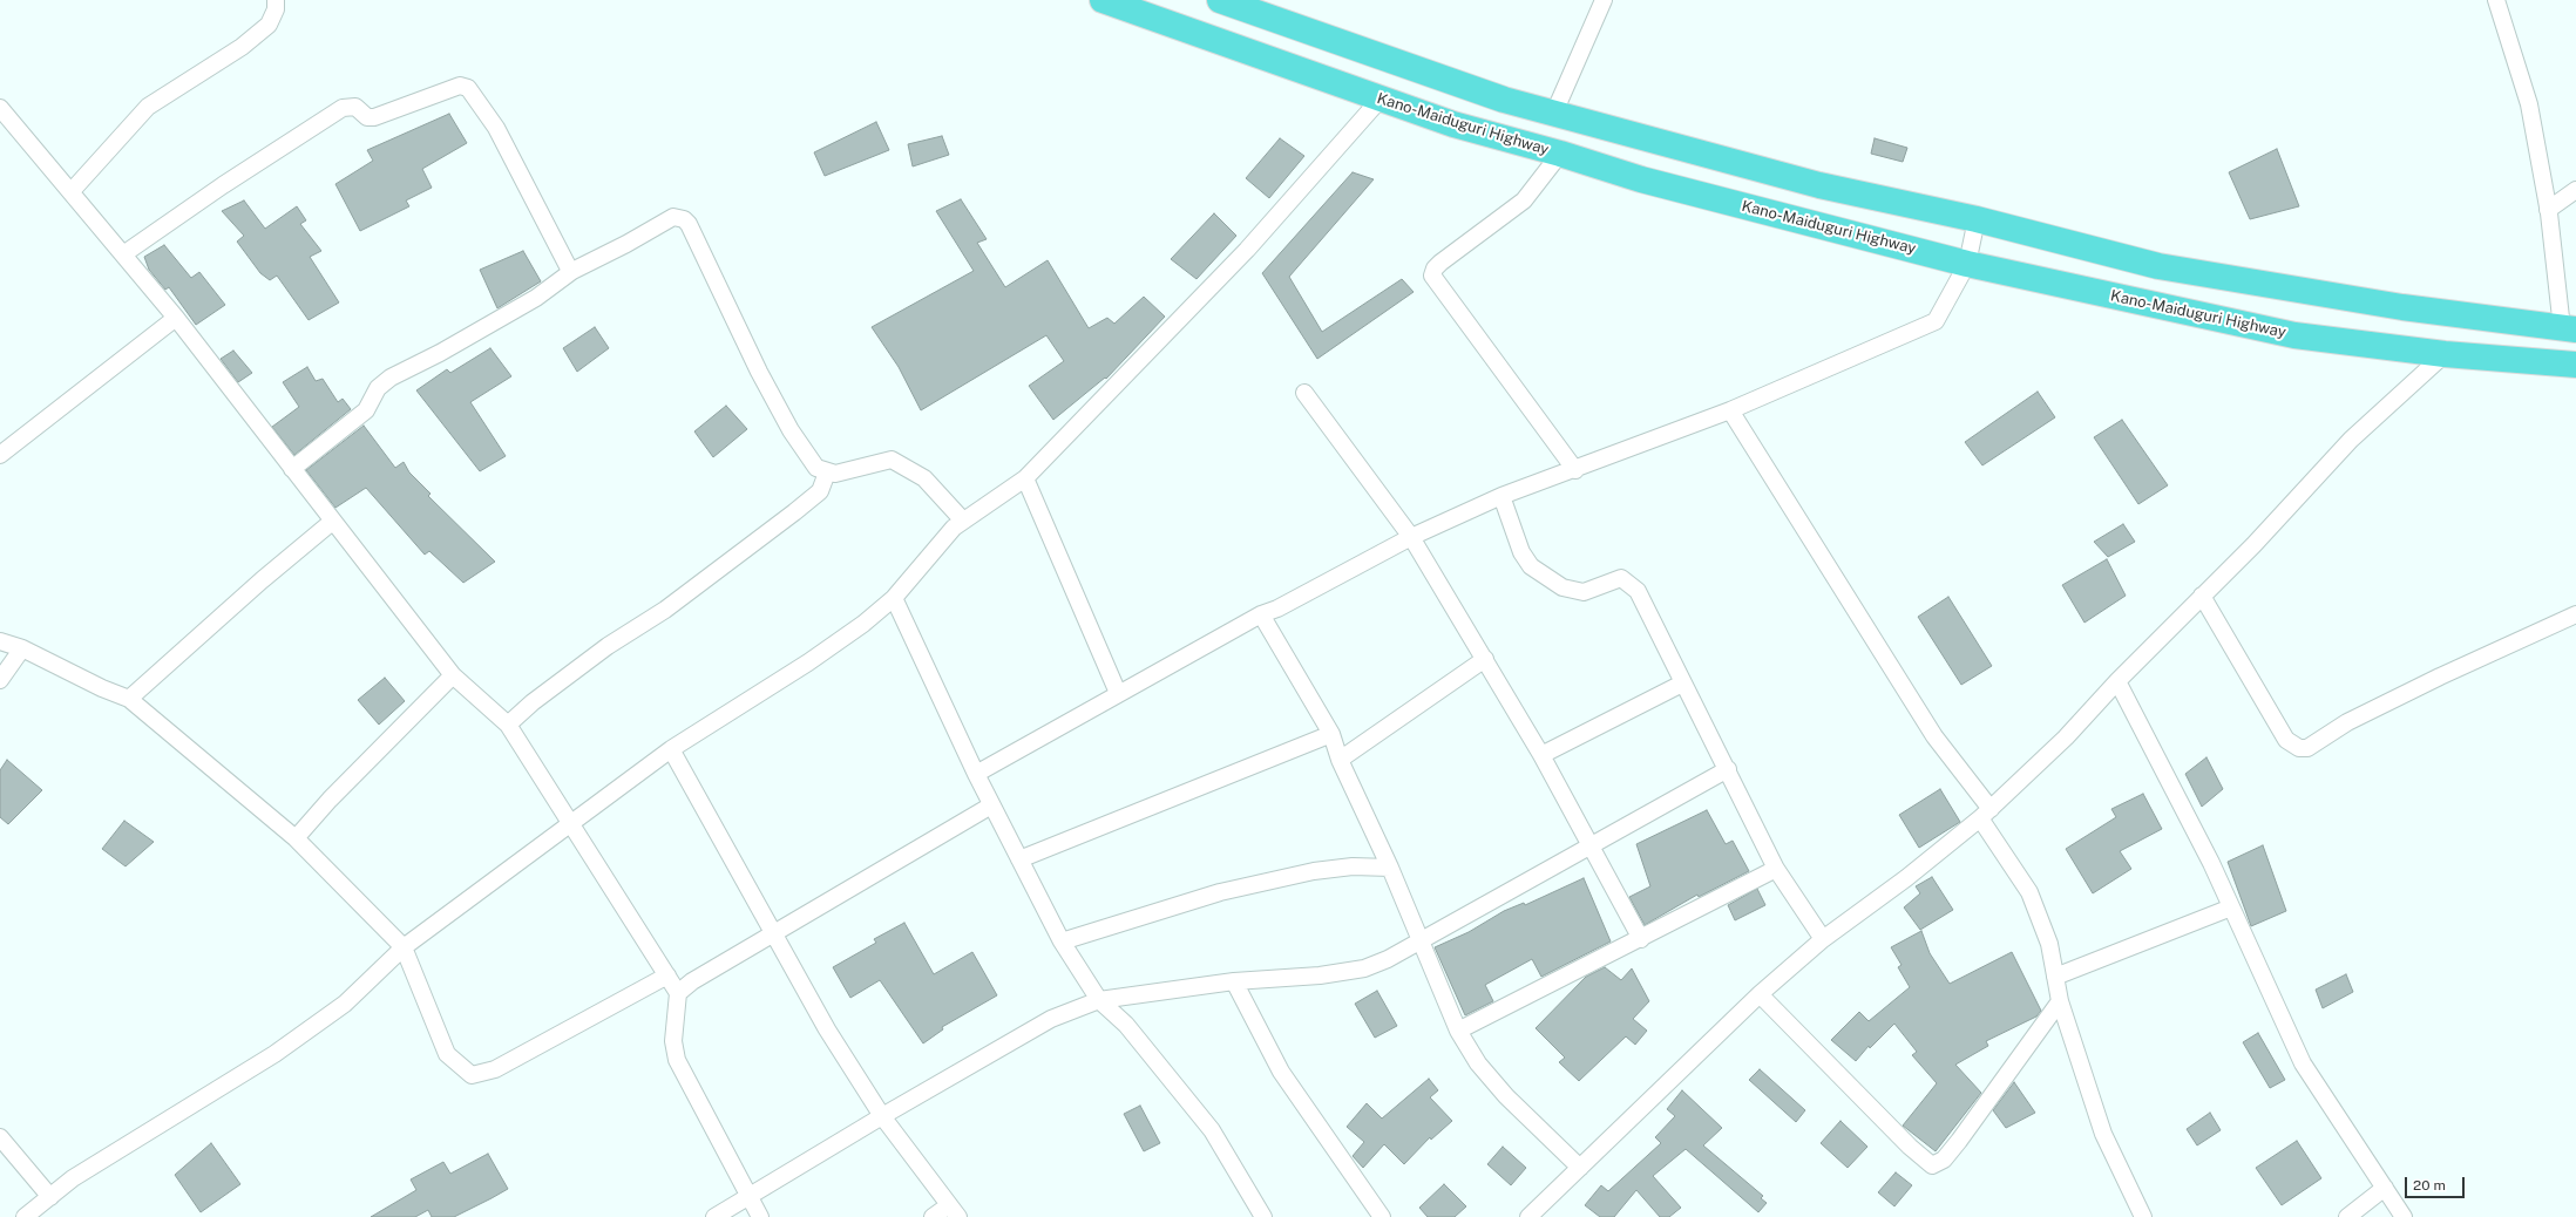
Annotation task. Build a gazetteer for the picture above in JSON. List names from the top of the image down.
{
  "streets": {
    "highway": ["Kano-Maiduguri Highway"]
  },
  "scale_bar": "20 m"
}
